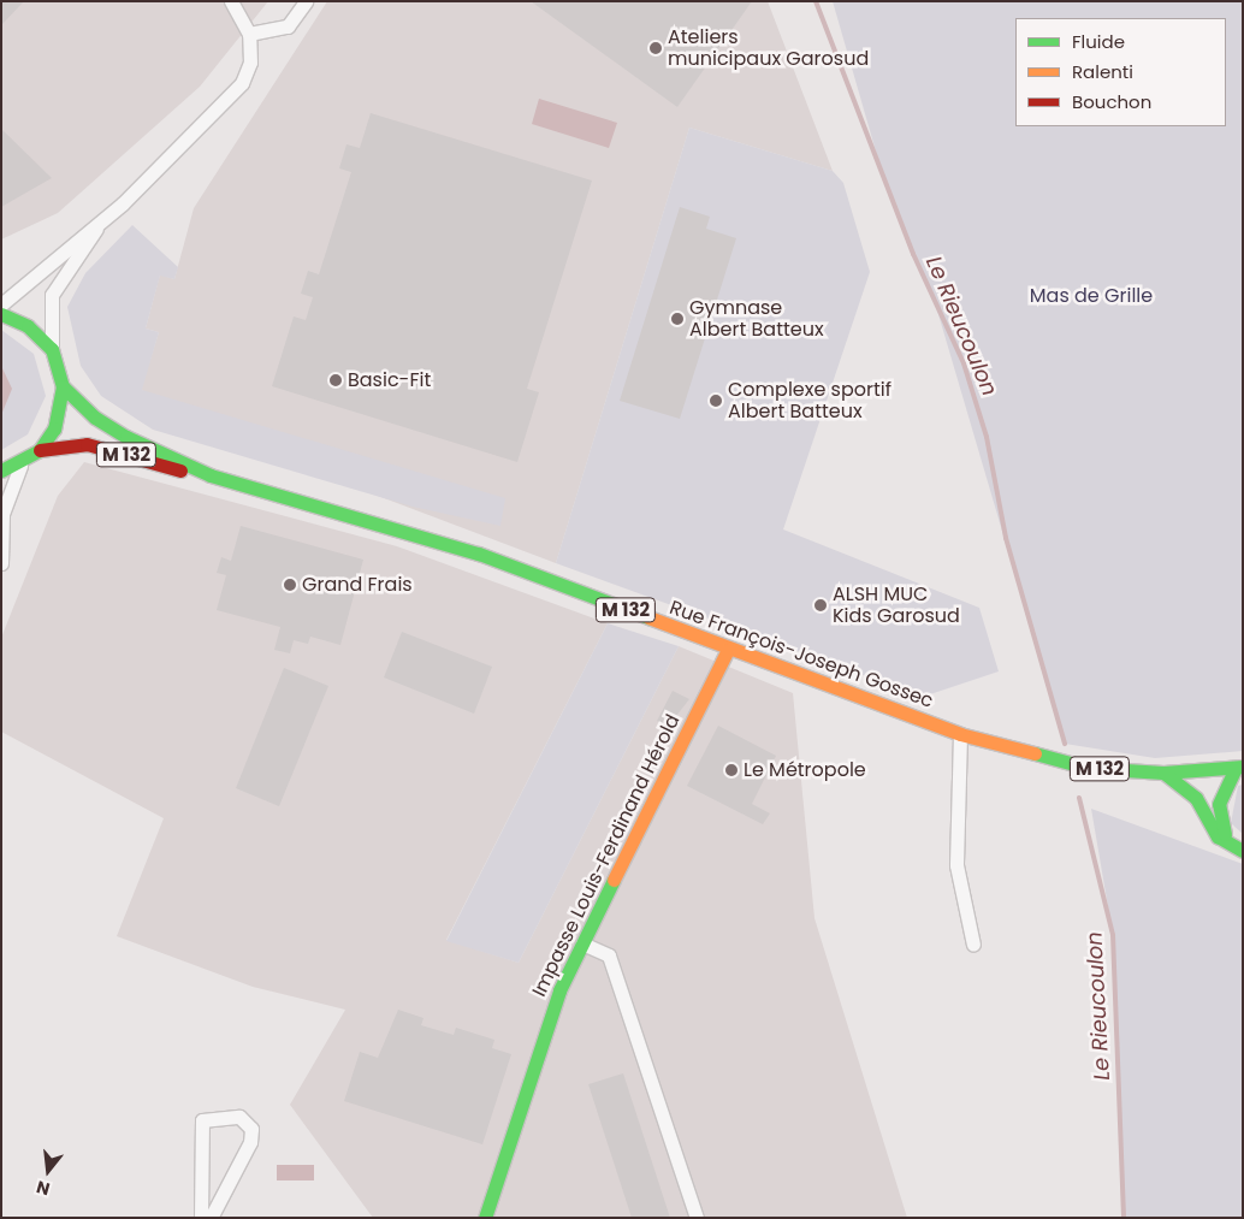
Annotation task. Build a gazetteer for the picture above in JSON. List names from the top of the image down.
{
  "streets": {
    "main road": ["M 132", "Rue François-Joseph Gossec", "Impasse Louis-Ferdinand Hérold"]
  },
  "crossings": [
    ["M 132", "Rue François-Joseph Gossec"],
    ["Rue François-Joseph Gossec", "Impasse Louis-Ferdinand Hérold"]
  ],
  "water": ["Le Rieucoulon"],
  "parks": ["Mas de Grille"],
  "places": [
    "Ateliers municipaux Garosud",
    "Gymnase Albert Batteux",
    "Basic-Fit",
    "Complexe sportif Albert Batteux",
    "Grand Frais",
    "ALSH MUC Kids Garosud",
    "Le Métropole"
  ],
  "legend": ["Fluide", "Ralenti", "Bouchon"],
  "north": "bottom"
}
